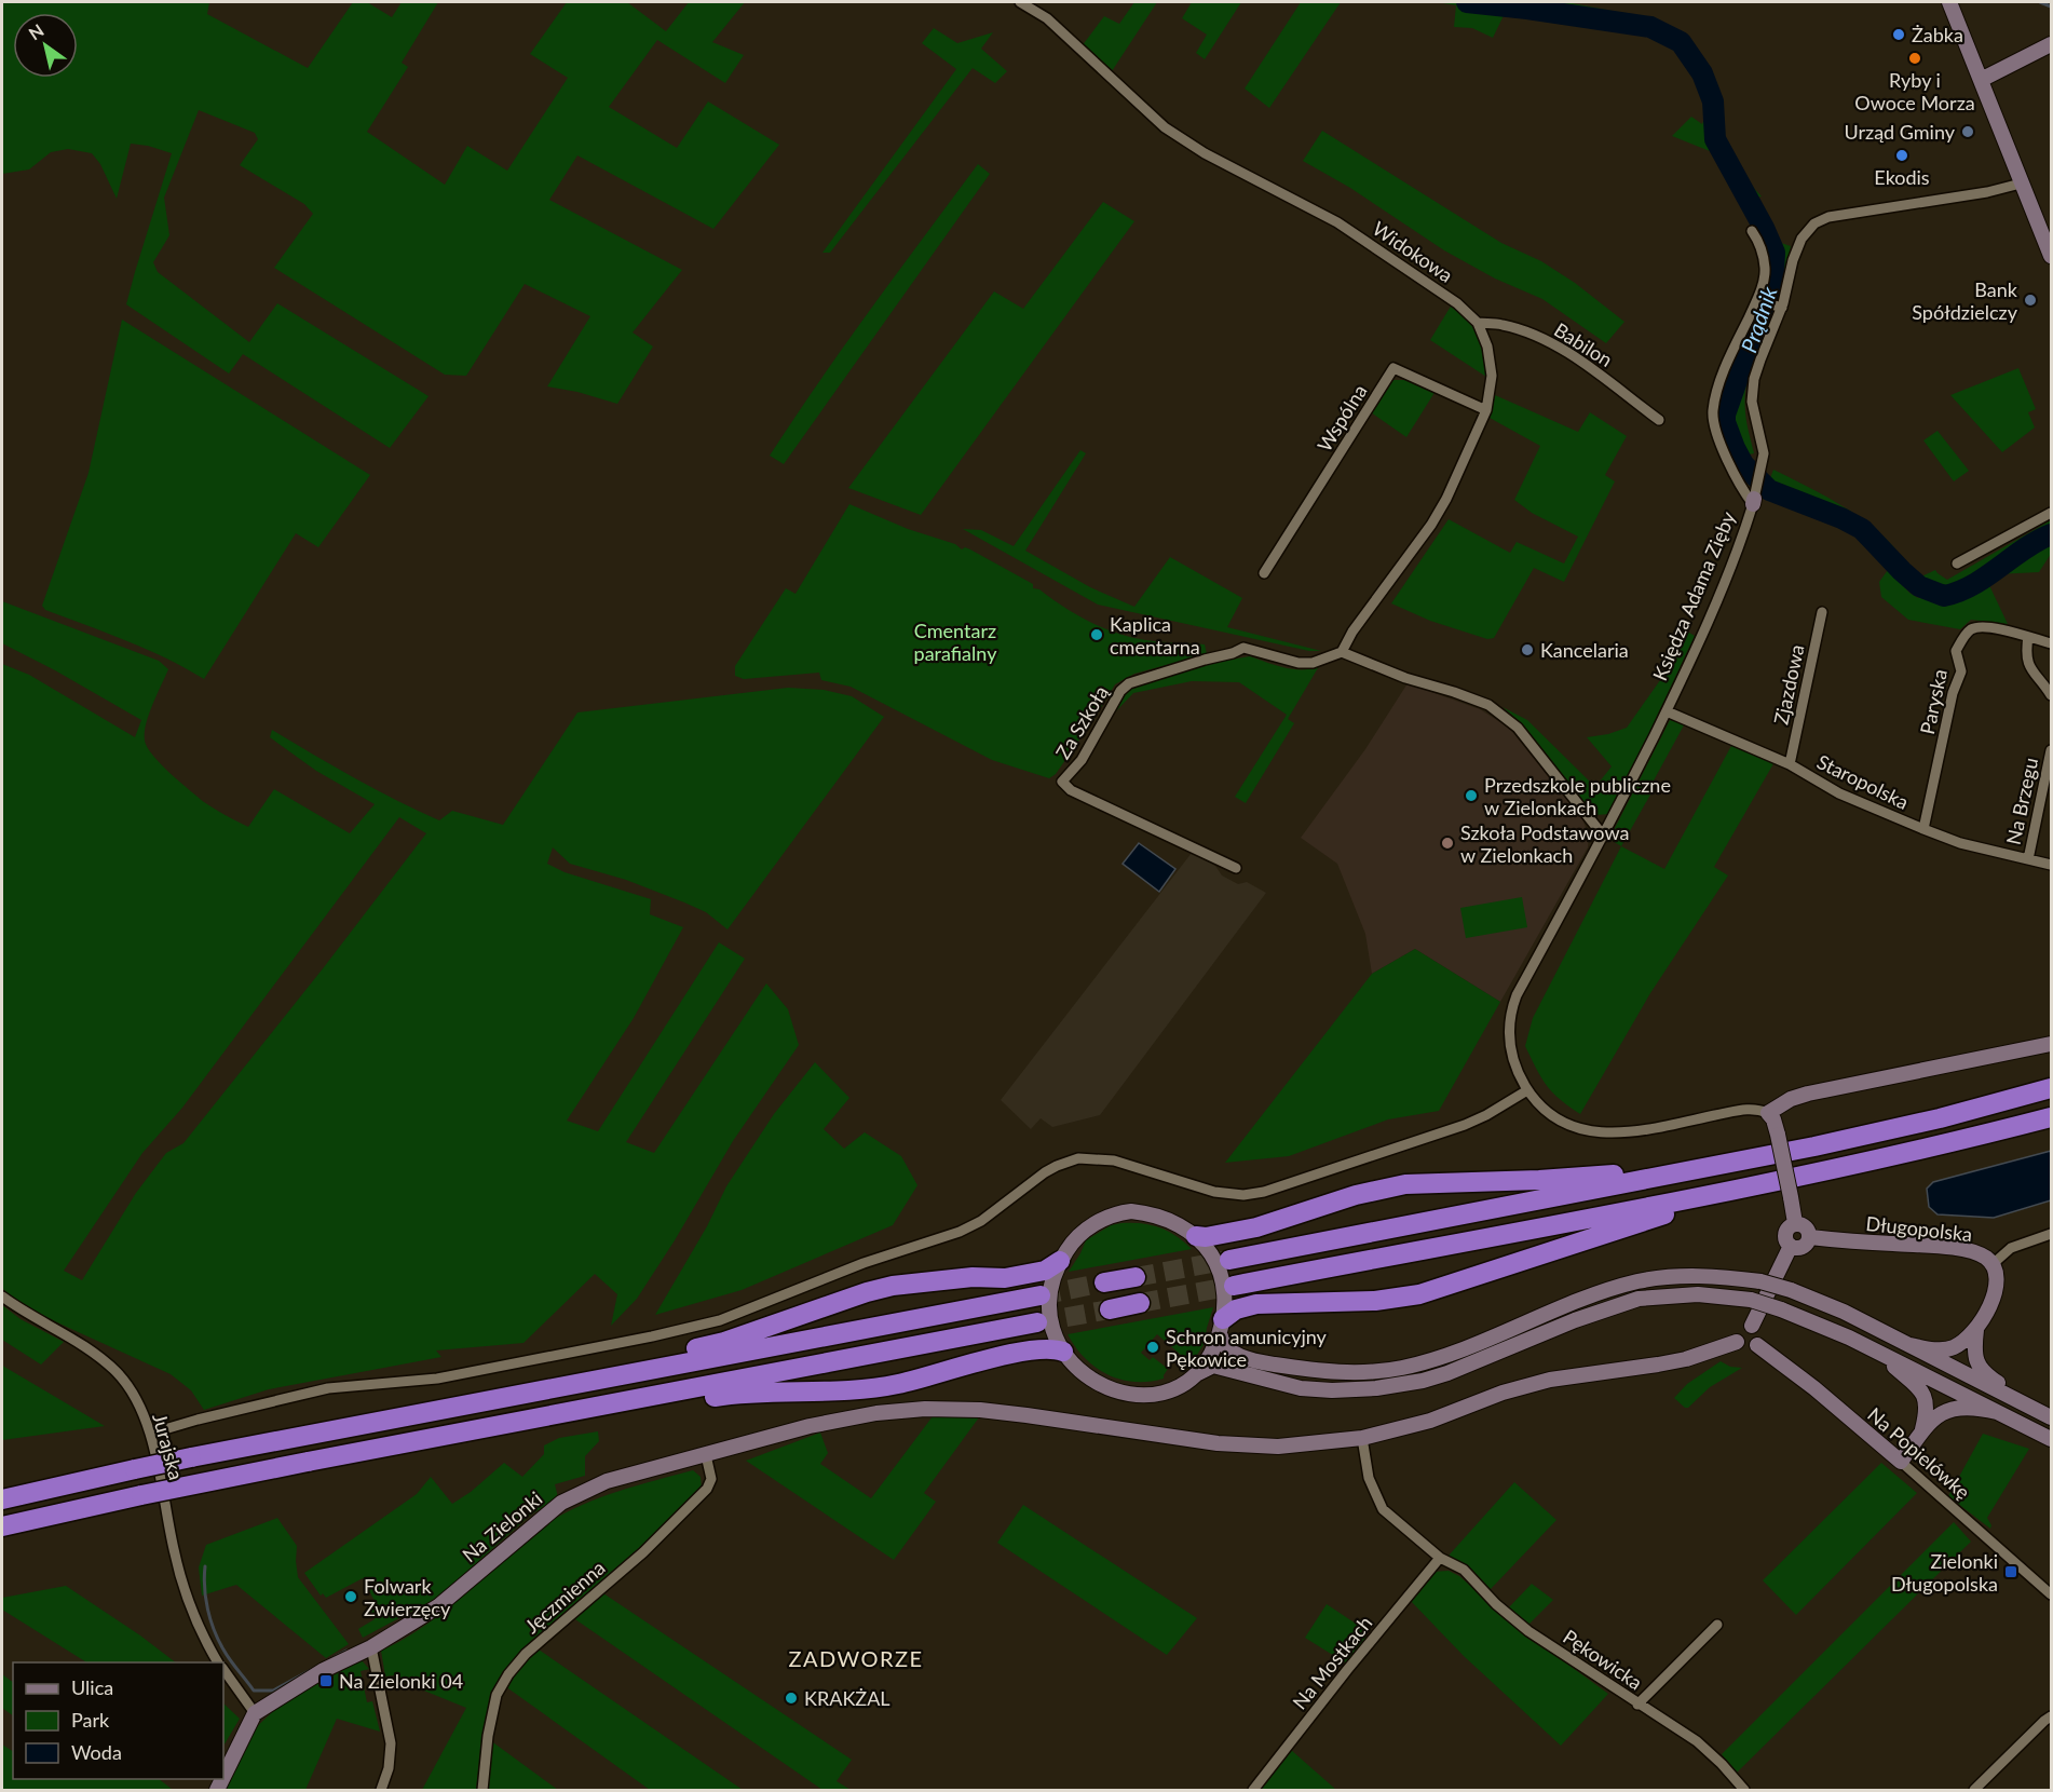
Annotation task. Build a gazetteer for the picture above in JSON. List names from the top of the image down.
{
  "streets": {
    "main road": ["Długopolska", "Na Popielówkę", "Na Zielonki"],
    "street": [
      "Widokowa",
      "Babilon",
      "Wspólna",
      "Księdza Adama Zięby",
      "Zjazdowa",
      "Paryska",
      "Za Szkołą",
      "Staropolska",
      "Na Brzegu",
      "Jurajska",
      "Jęczmienna",
      "Pękowicka",
      "Na Mostkach"
    ]
  },
  "crossings": [
    ["Widokowa", "Babilon"],
    ["Widokowa", "Wspólna"],
    ["Widokowa", "Za Szkołą"],
    ["Księdza Adama Zięby", "Staropolska"],
    ["Zjazdowa", "Staropolska"],
    ["Paryska", "Staropolska"],
    ["Staropolska", "Na Brzegu"],
    ["Jurajska", "Na Zielonki"],
    ["Na Popielówkę", "Na Zielonki"],
    ["Na Zielonki", "Jęczmienna"],
    ["Na Zielonki", "Pękowicka"],
    ["Pękowicka", "Na Mostkach"]
  ],
  "districts": ["ZADWORZE"],
  "water": ["Prądnik"],
  "parks": ["Cmentarz parafialny"],
  "places": {
    "other": [
      "Żabka",
      "Ryby i Owoce Morza",
      "Urząd Gminy",
      "Ekodis",
      "Bank Spółdzielczy",
      "Kaplica cmentarna",
      "Kancelaria",
      "Przedszkole publiczne w Zielonkach",
      "Szkoła Podstawowa w Zielonkach",
      "Schron amunicyjny Pękowice",
      "Folwark Zwierzęcy",
      "KRAKŻAL"
    ],
    "transit": ["Zielonki Długopolska", "Na Zielonki 04"]
  },
  "legend": ["Ulica", "Park", "Woda"],
  "north": "top left"
}
